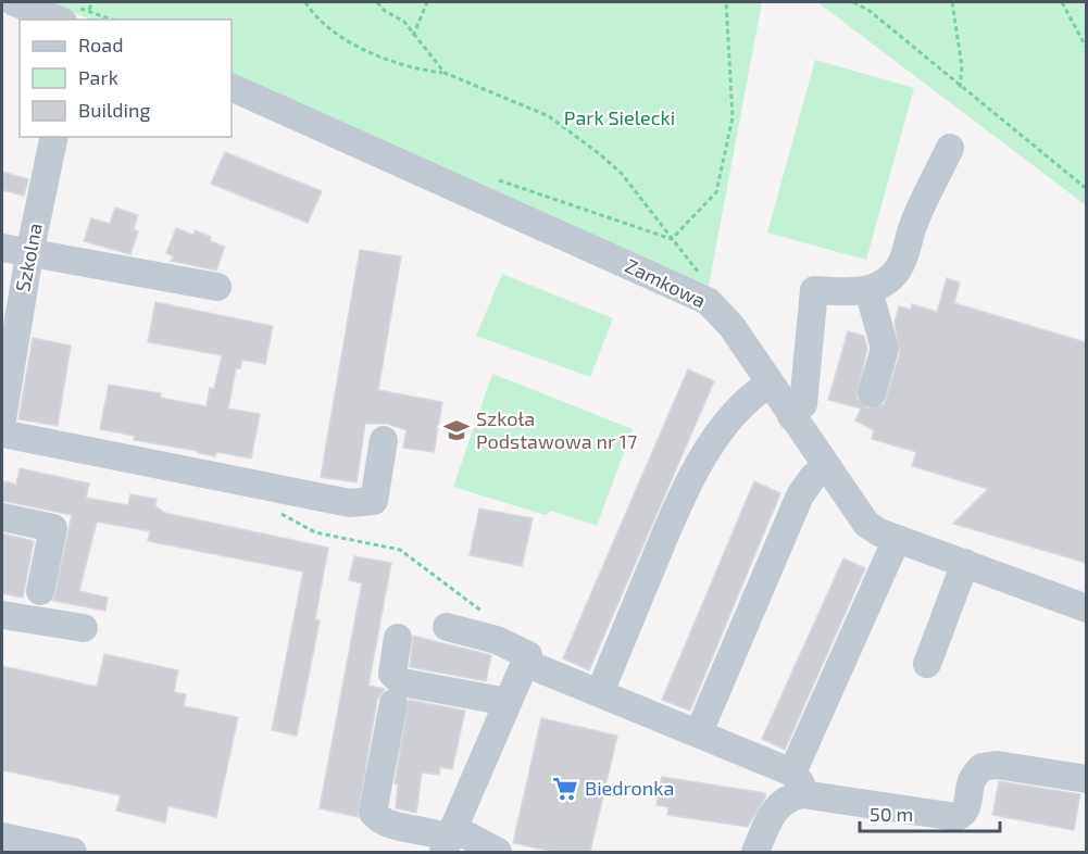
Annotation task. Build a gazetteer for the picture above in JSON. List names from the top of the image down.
{
  "streets": {
    "street": ["Szkolna", "Zamkowa"]
  },
  "parks": ["Park Sielecki"],
  "places": {
    "school or university": ["Szkoła Podstawowa nr 17"],
    "supermarket": ["Biedronka"]
  },
  "legend": ["Road", "Park", "Building"],
  "scale_bar": "50 m"
}
